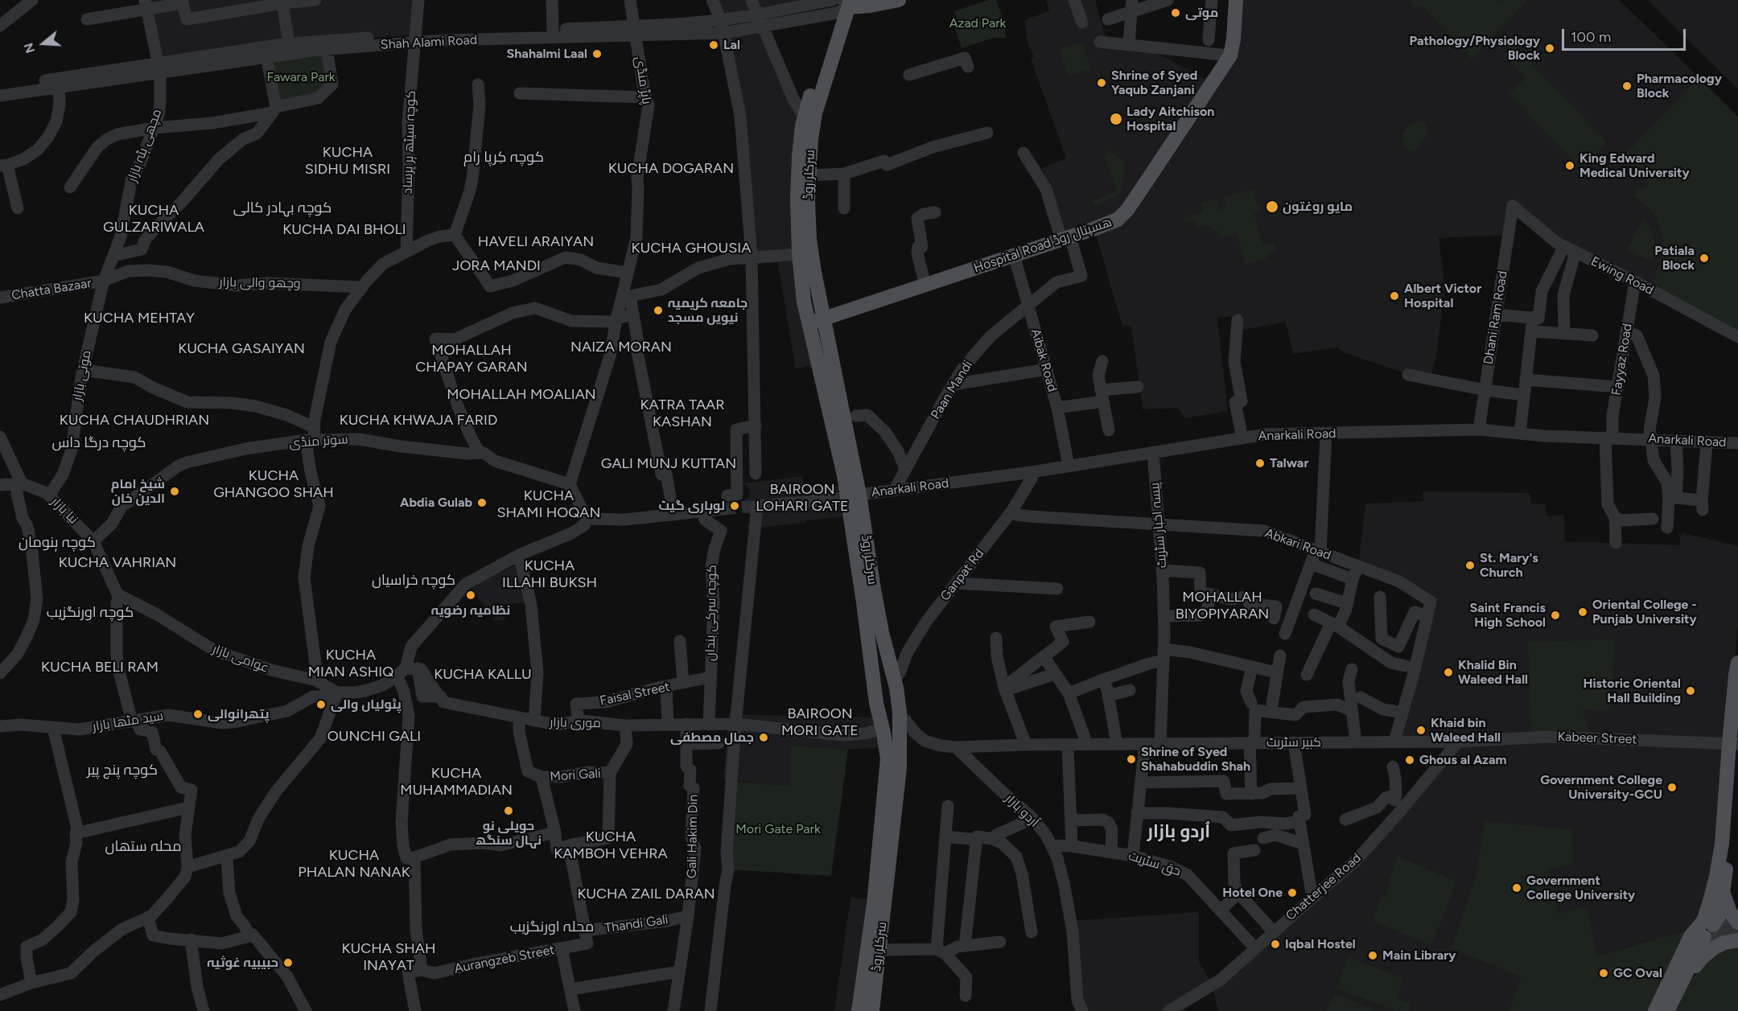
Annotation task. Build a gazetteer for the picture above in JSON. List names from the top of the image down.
{
  "streets": {
    "main road": ["سرکلر روڈ", "Hospital Road ھسپتال روڈ"],
    "street": [
      "Shah Alami Road",
      "پاپڑ منڈی",
      "کوچہ سیٹھ ہر پرساد",
      "مچھی ہٹہ بازار",
      "Ewing Road",
      "وچھو والی بازار",
      "Chatta Bazaar",
      "Dhani Ram Road",
      "Fayyaz Road",
      "Aibak Road",
      "موتی بازار",
      "Paan Mandi",
      "Anarkali Road",
      "سوتر منڈی",
      "نیا بازار",
      "پیسہ اخبار سٹریٹ",
      "Abkari Road",
      "Ganpat Rd",
      "کوچہ سرکی بنداں",
      "عوامی بازار",
      "Faisal Street",
      "سید مٹھا بازار",
      "موری بازار",
      "Kabeer Street",
      "کبیر سٹریٹ",
      "Mori Gali",
      "اُردو بازار",
      "Gali Hakim Din",
      "حق سٹریت",
      "Chatterjee Road",
      "Thandi Gali",
      "Aurangzeb Street"
    ]
  },
  "crossings": [
    ["Shah Alami Road", "پاپڑ منڈی"],
    ["Shah Alami Road", "کوچہ سیٹھ ہر پرساد"],
    ["Shah Alami Road", "مچھی ہٹہ بازار"],
    ["Shah Alami Road", "سرکلر روڈ"],
    ["مچھی ہٹہ بازار", "وچھو والی بازار"],
    ["مچھی ہٹہ بازار", "Chatta Bazaar"],
    ["مچھی ہٹہ بازار", "موتی بازار"],
    ["سرکلر روڈ", "Hospital Road ھسپتال روڈ"],
    ["سرکلر روڈ", "Anarkali Road"],
    ["سرکلر روڈ", "Ganpat Rd"],
    ["سرکلر روڈ", "موری بازار"],
    ["Hospital Road ھسپتال روڈ", "Aibak Road"],
    ["Hospital Road ھسپتال روڈ", "Paan Mandi"],
    ["Ewing Road", "Dhani Ram Road"],
    ["Ewing Road", "Fayyaz Road"],
    ["وچھو والی بازار", "Chatta Bazaar"],
    ["وچھو والی بازار", "موتی بازار"],
    ["Chatta Bazaar", "موتی بازار"],
    ["Dhani Ram Road", "Anarkali Road"],
    ["Fayyaz Road", "Anarkali Road"],
    ["Aibak Road", "Paan Mandi"],
    ["Aibak Road", "Anarkali Road"],
    ["موتی بازار", "نیا بازار"],
    ["Paan Mandi", "Anarkali Road"],
    ["Anarkali Road", "پیسہ اخبار سٹریٹ"],
    ["Anarkali Road", "Ganpat Rd"],
    ["سوتر منڈی", "نیا بازار"],
    ["نیا بازار", "عوامی بازار"],
    ["پیسہ اخبار سٹریٹ", "Abkari Road"],
    ["پیسہ اخبار سٹریٹ", "کبیر سٹریٹ"],
    ["Abkari Road", "Ganpat Rd"],
    ["Abkari Road", "کبیر سٹریٹ"],
    ["کوچہ سرکی بنداں", "Faisal Street"],
    ["کوچہ سرکی بنداں", "موری بازار"],
    ["عوامی بازار", "سید مٹھا بازار"],
    ["Faisal Street", "موری بازار"],
    ["سید مٹھا بازار", "موری بازار"],
    ["موری بازار", "Gali Hakim Din"],
    ["Kabeer Street", "کبیر سٹریٹ"],
    ["Kabeer Street", "Chatterjee Road"],
    ["کبیر سٹریٹ", "اُردو بازار"],
    ["کبیر سٹریٹ", "Chatterjee Road"],
    ["اُردو بازار", "حق سٹریت"],
    ["Gali Hakim Din", "Thandi Gali"],
    ["حق سٹریت", "Chatterjee Road"],
    ["Thandi Gali", "Aurangzeb Street"]
  ],
  "districts": [
    "KUCHA SIDHU MISRI",
    "کوچہ کِرپا رام",
    "KUCHA DOGARAN",
    "کوچہ بہادر کالی",
    "KUCHA GULZARIWALA",
    "KUCHA DAI BHOLI",
    "HAVELI ARAIYAN",
    "KUCHA GHOUSIA",
    "JORA MANDI",
    "KUCHA MEHTAY",
    "NAIZA MORAN",
    "KUCHA GASAIYAN",
    "MOHALLAH CHAPAY GARAN",
    "MOHALLAH MOALIAN",
    "KATRA TAAR KASHAN",
    "KUCHA CHAUDHRIAN",
    "KUCHA KHWAJA FARID",
    "کوچہ درگا داس",
    "GALI MUNJ KUTTAN",
    "KUCHA GHANGOO SHAH",
    "BAIROON LOHARI GATE",
    "KUCHA SHAMI HOQAN",
    "کوچہ ہنومان",
    "KUCHA VAHRIAN",
    "KUCHA ILLAHI BUKSH",
    "کوچہ خراسیاں",
    "MOHALLAH BIYOPIYARAN",
    "کوچہ اورنگزیب",
    "KUCHA MIAN ASHIQ",
    "KUCHA BELI RAM",
    "KUCHA KALLU",
    "BAIROON MORI GATE",
    "OUNCHI GALI",
    "کوچہ پنج پیر",
    "KUCHA MUHAMMADIAN",
    "اُردو بازار",
    "KUCHA KAMBOH VEHRA",
    "محلہ ستھاں",
    "KUCHA PHALAN NANAK",
    "KUCHA ZAIL DARAN",
    "محلہ اورنگزیب",
    "KUCHA SHAH INAYAT"
  ],
  "parks": ["Azad Park", "Fawara Park", "Mori Gate Park"],
  "places": [
    "موتی",
    "Lal",
    "Pathology/Physiology Block",
    "Shahalmi Laal",
    "Shrine of Syed Yaqub Zanjani",
    "Pharmacology Block",
    "Lady Aitchison Hospital",
    "King Edward Medical University",
    "مایو روغتون",
    "Patiala Block",
    "Albert Victor Hospital",
    "جامعہ کریمیہ نیویں مسجد",
    "Talwar",
    "شیخ امام الدین خان",
    "Abdia Gulab",
    "لوہاری گیٹ",
    "St. Mary's Church",
    "نظامیہ رضویہ",
    "Oriental College - Punjab University",
    "Saint Francis High School",
    "Khalid Bin Waleed Hall",
    "Historic Oriental Hall Building",
    "پٹولیاں والی",
    "پتھرانوالی",
    "Khaid bin Waleed Hall",
    "جمال مصطفی",
    "Shrine of Syed Shahabuddin Shah",
    "Ghous al Azam",
    "Government College University-GCU",
    "حویلی نو نہال سنگھ",
    "Government College University",
    "Hotel One",
    "Iqbal Hostel",
    "Main Library",
    "حبیبیہ غوثیہ",
    "GC Oval"
  ],
  "scale_bar": "100 m",
  "north": "left"
}
